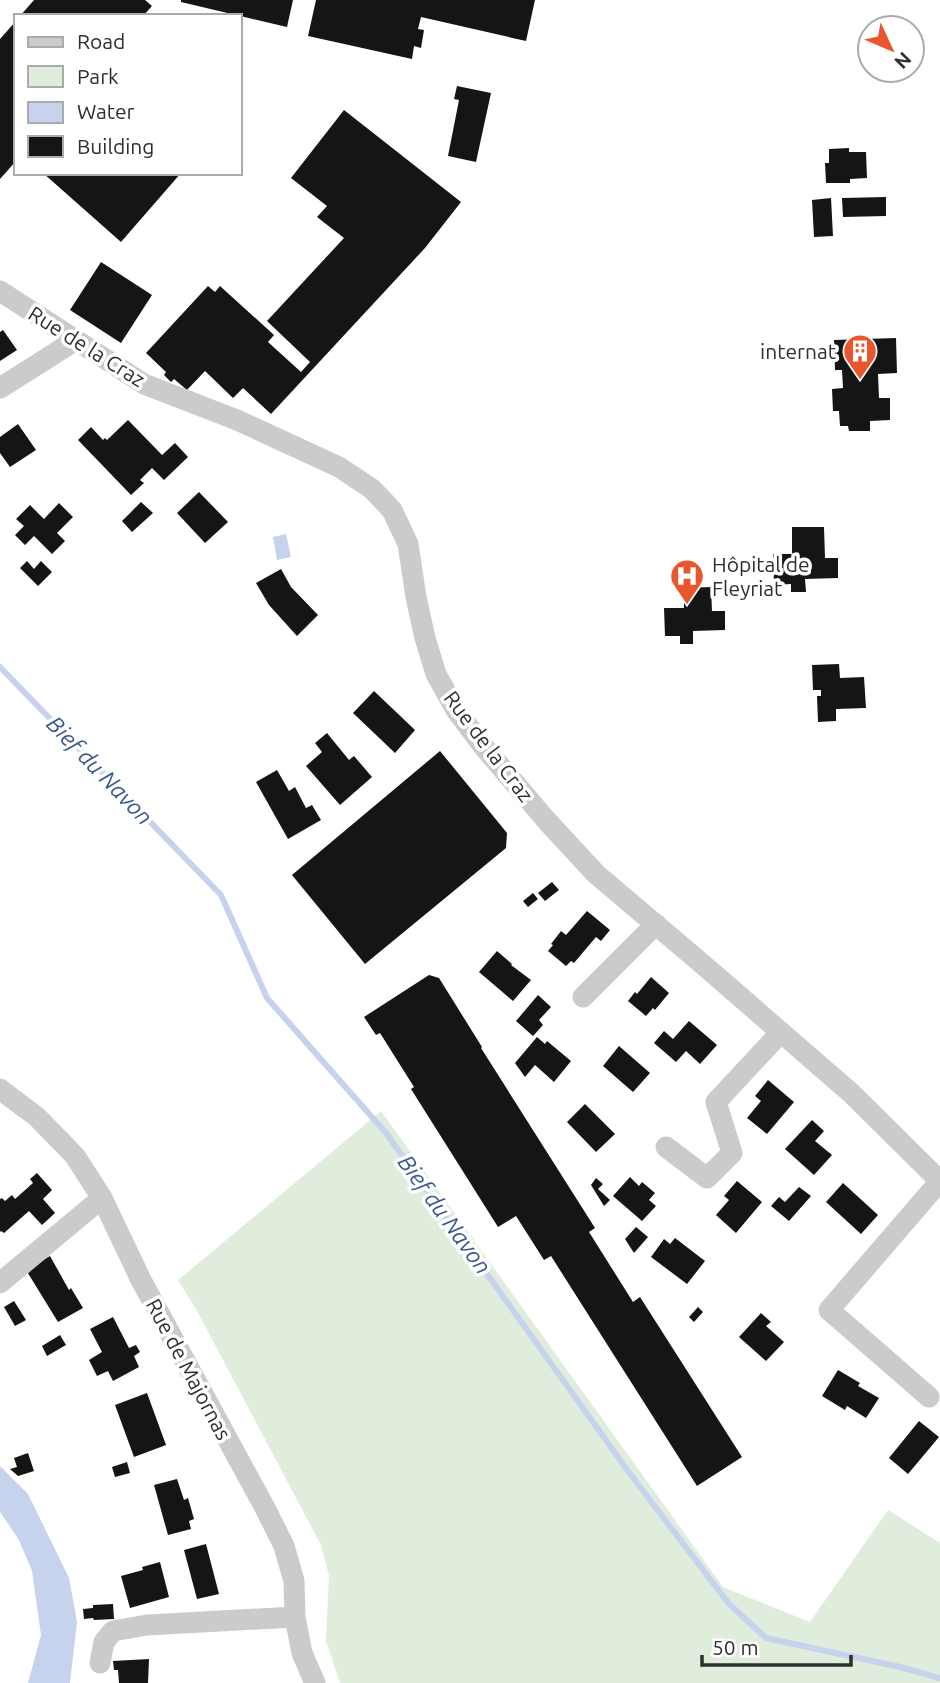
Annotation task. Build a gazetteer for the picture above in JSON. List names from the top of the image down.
{
  "streets": {
    "street": ["Rue de la Craz", "Rue de Majornas"]
  },
  "water": ["Bief du Navon"],
  "places": {
    "building": ["internat"],
    "hospital": ["Hôpital de Fleyriat"]
  },
  "legend": [
    "Road",
    "Park",
    "Water",
    "Building"
  ],
  "scale_bar": "50 m",
  "north": "bottom right"
}
